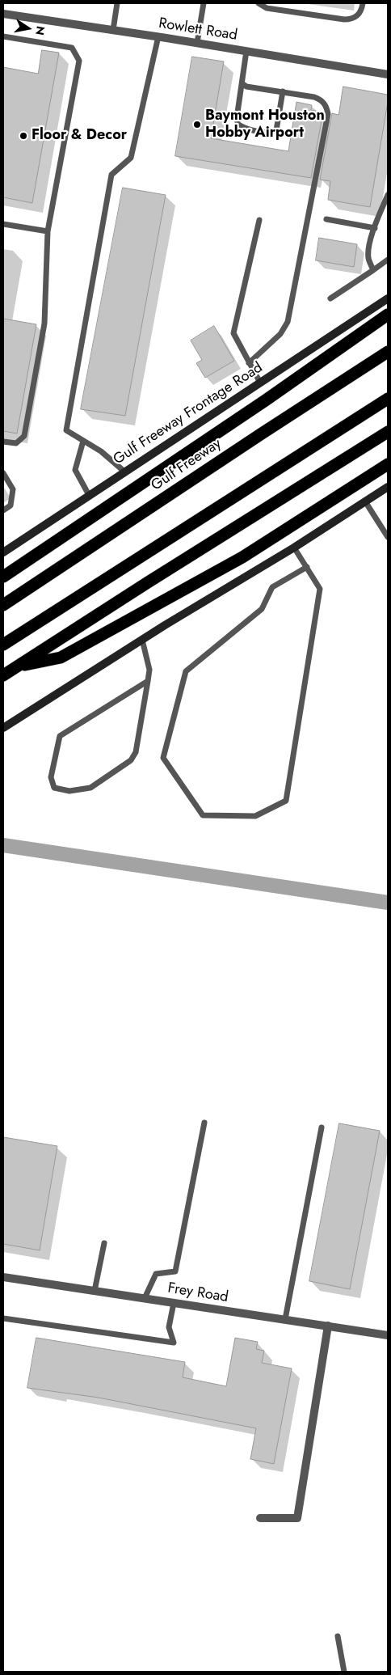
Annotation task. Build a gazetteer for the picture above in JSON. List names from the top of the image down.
{
  "streets": {
    "highway": ["Gulf Freeway"],
    "main road": ["Gulf Freeway Frontage Road"],
    "street": ["Rowlett Road", "Frey Road"]
  },
  "places": ["Baymont Houston Hobby Airport", "Floor & Decor"],
  "north": "right"
}
